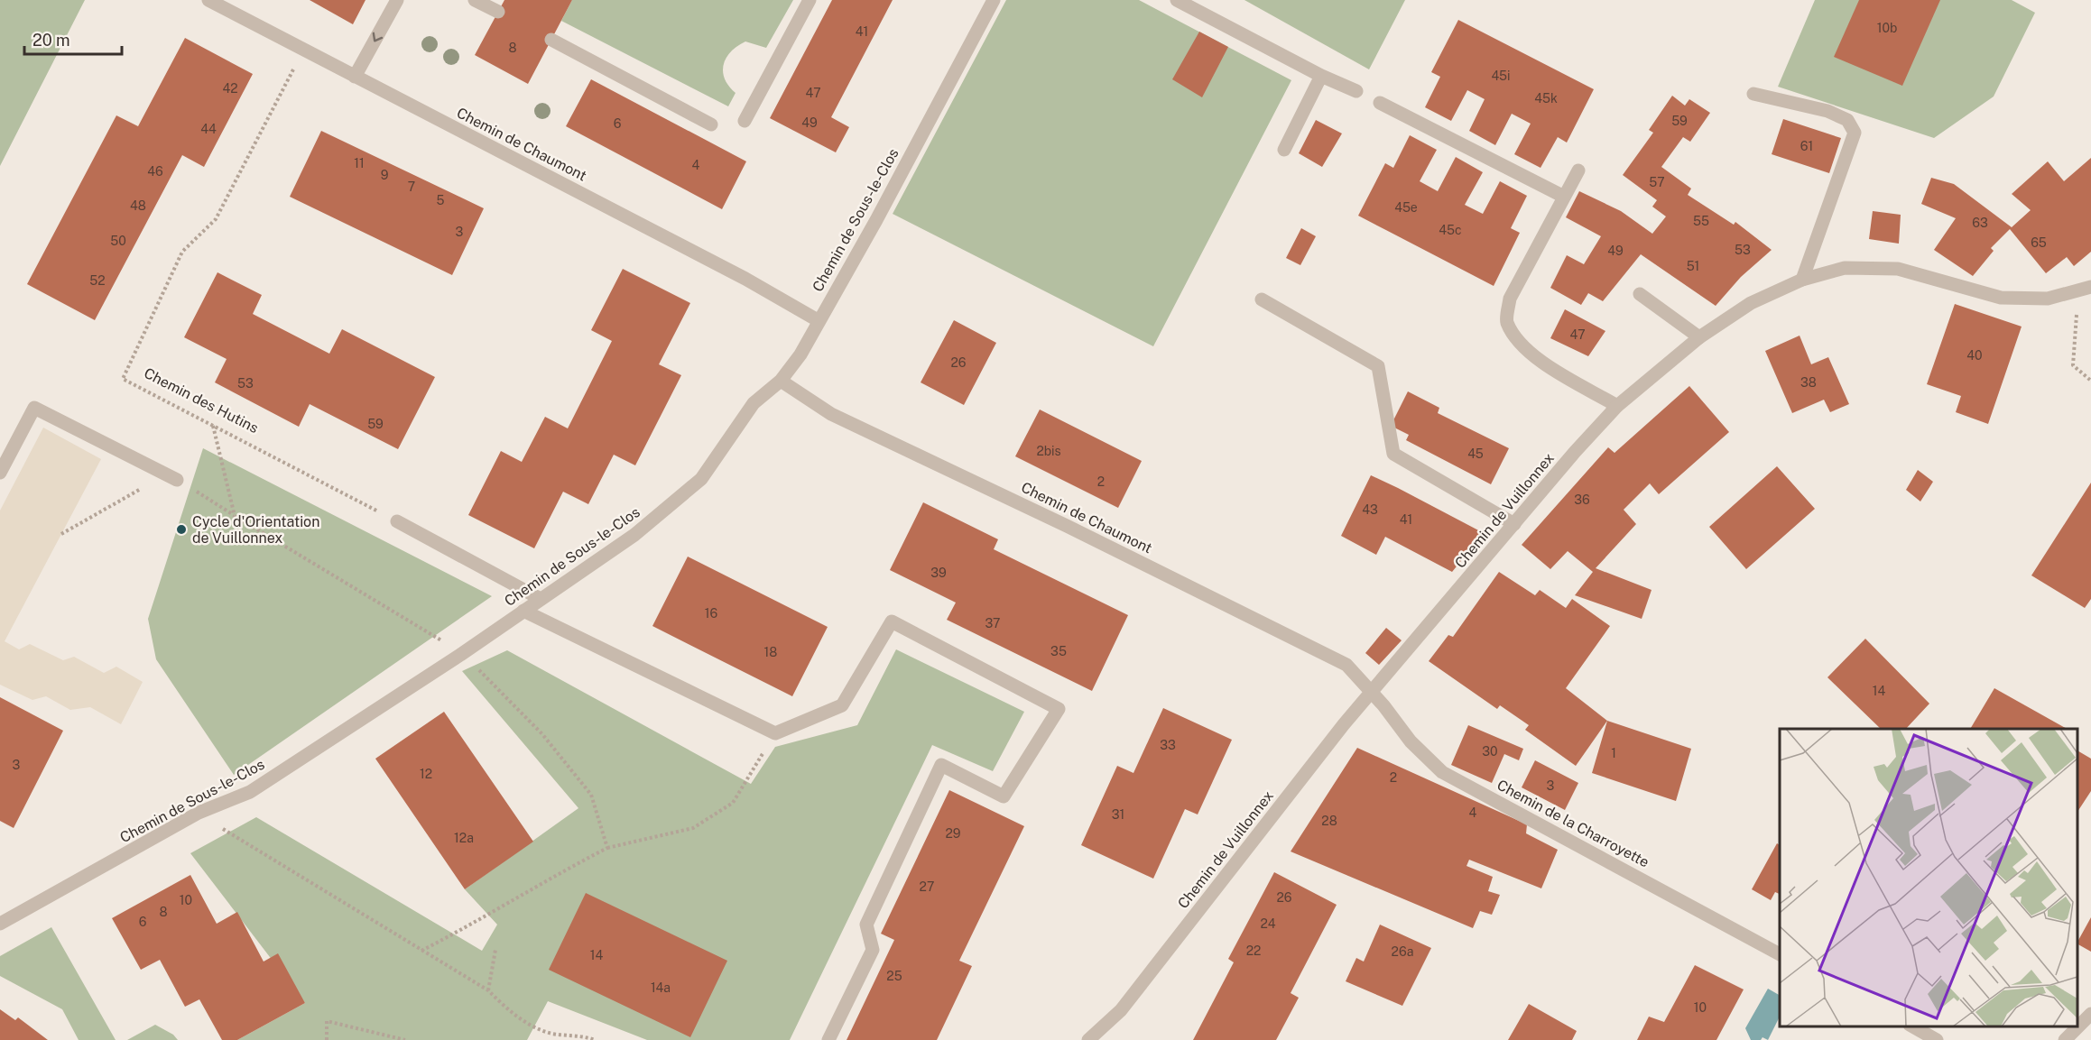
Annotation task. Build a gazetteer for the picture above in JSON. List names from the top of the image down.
{
  "streets": {
    "street": [
      "Chemin de Chaumont",
      "Chemin de Sous-le-Clos",
      "Chemin de Vuillonnex",
      "Chemin de la Charroyette"
    ],
    "path": ["Chemin des Hutins"]
  },
  "crossings": [
    ["Chemin de Chaumont", "Chemin de Sous-le-Clos"],
    ["Chemin de Chaumont", "Chemin des Hutins"],
    ["Chemin de Chaumont", "Chemin de Vuillonnex"],
    ["Chemin de Chaumont", "Chemin de la Charroyette"],
    ["Chemin de Vuillonnex", "Chemin de la Charroyette"]
  ],
  "places": ["Cycle d'Orientation de Vuillonnex"],
  "house_numbers": [
    "10b",
    "41",
    "8",
    "45i",
    "42",
    "47",
    "45k",
    "59",
    "49",
    "6",
    "44",
    "61",
    "11",
    "4",
    "46",
    "9",
    "57",
    "7",
    "5",
    "48",
    "45e",
    "55",
    "63",
    "45c",
    "3",
    "50",
    "65",
    "53",
    "49",
    "51",
    "52",
    "47",
    "40",
    "26",
    "38",
    "53",
    "59",
    "2bis",
    "45",
    "2",
    "36",
    "43",
    "41",
    "39",
    "16",
    "37",
    "35",
    "18",
    "14",
    "33",
    "30",
    "1",
    "3",
    "12",
    "2",
    "3",
    "4",
    "31",
    "28",
    "29",
    "12a",
    "27",
    "26",
    "10",
    "8",
    "6",
    "24",
    "22",
    "26a",
    "14",
    "25",
    "14a",
    "10"
  ],
  "scale_bar": "20 m"
}
